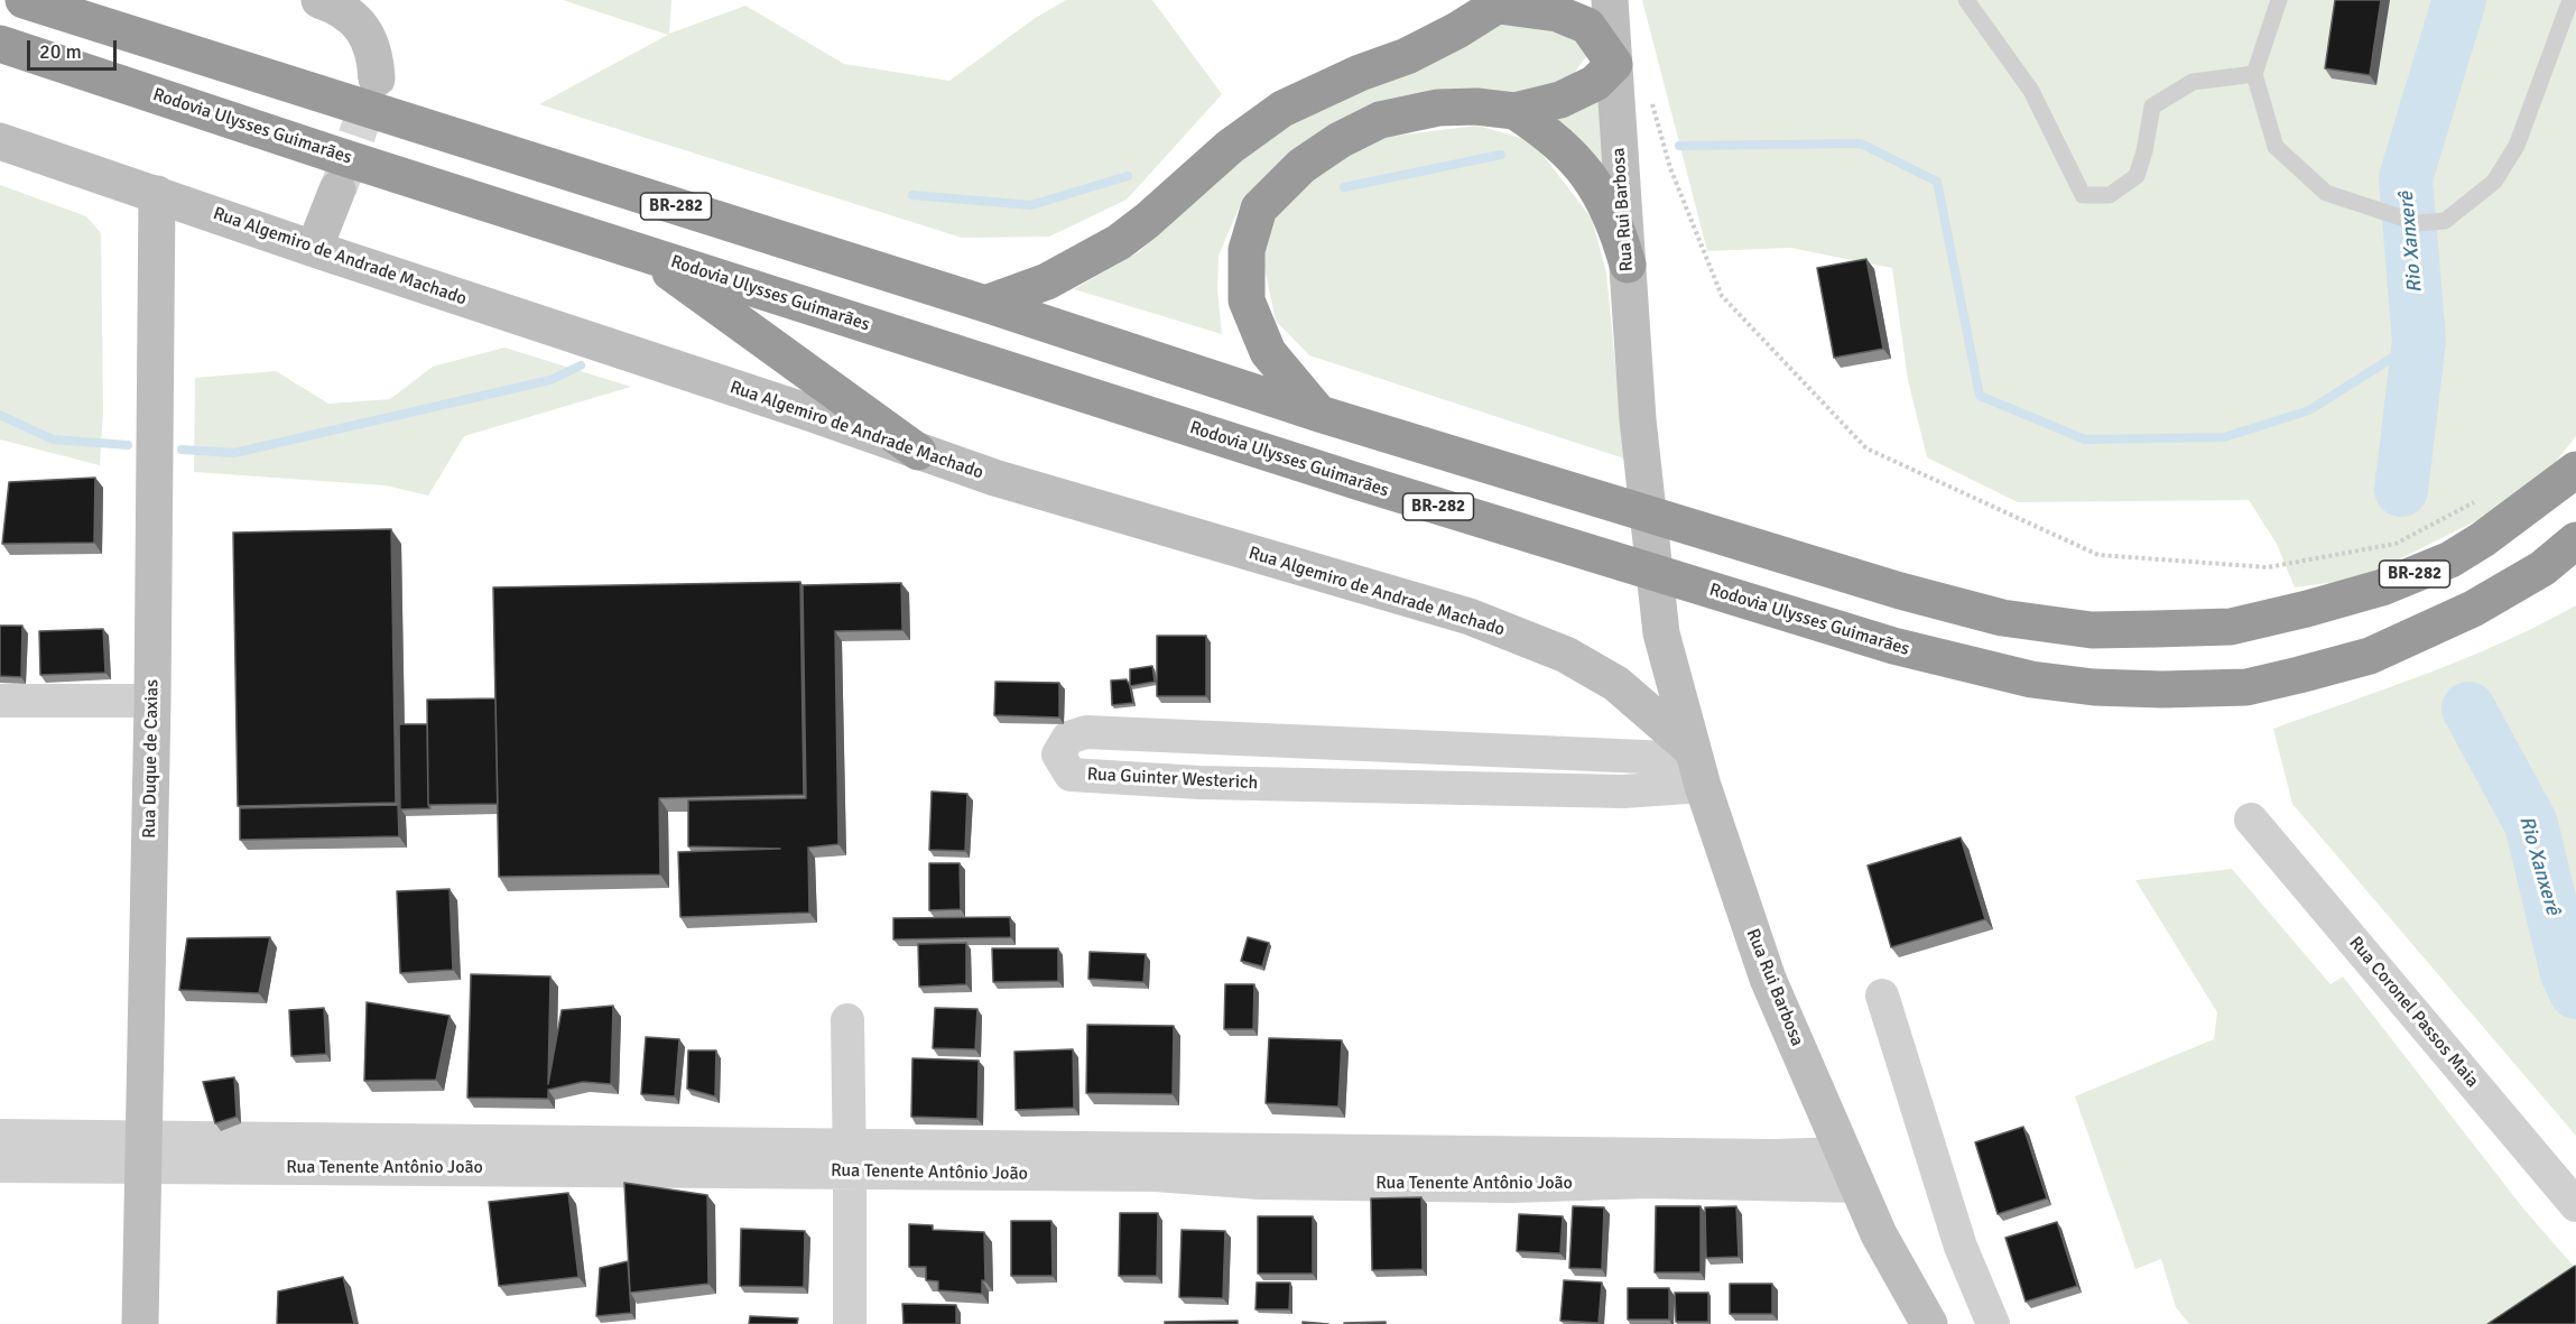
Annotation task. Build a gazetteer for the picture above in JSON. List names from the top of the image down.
{
  "streets": {
    "highway": ["Rodovia Ulysses Guimarães", "BR-282"],
    "street": [
      "Rua Rui Barbosa",
      "Rua Algemiro de Andrade Machado",
      "Rua Duque de Caxias",
      "Rua Guinter Westerich",
      "Rua Coronel Passos Maia",
      "Rua Tenente Antônio João"
    ]
  },
  "crossings": [
    ["Rua Rui Barbosa", "Rua Algemiro de Andrade Machado"],
    ["Rua Rui Barbosa", "Rua Guinter Westerich"],
    ["Rua Rui Barbosa", "Rua Tenente Antônio João"],
    ["Rua Algemiro de Andrade Machado", "Rua Duque de Caxias"],
    ["Rua Algemiro de Andrade Machado", "Rua Guinter Westerich"],
    ["Rua Duque de Caxias", "Rua Tenente Antônio João"]
  ],
  "water": ["Rio Xanxerê"],
  "scale_bar": "20 m"
}
